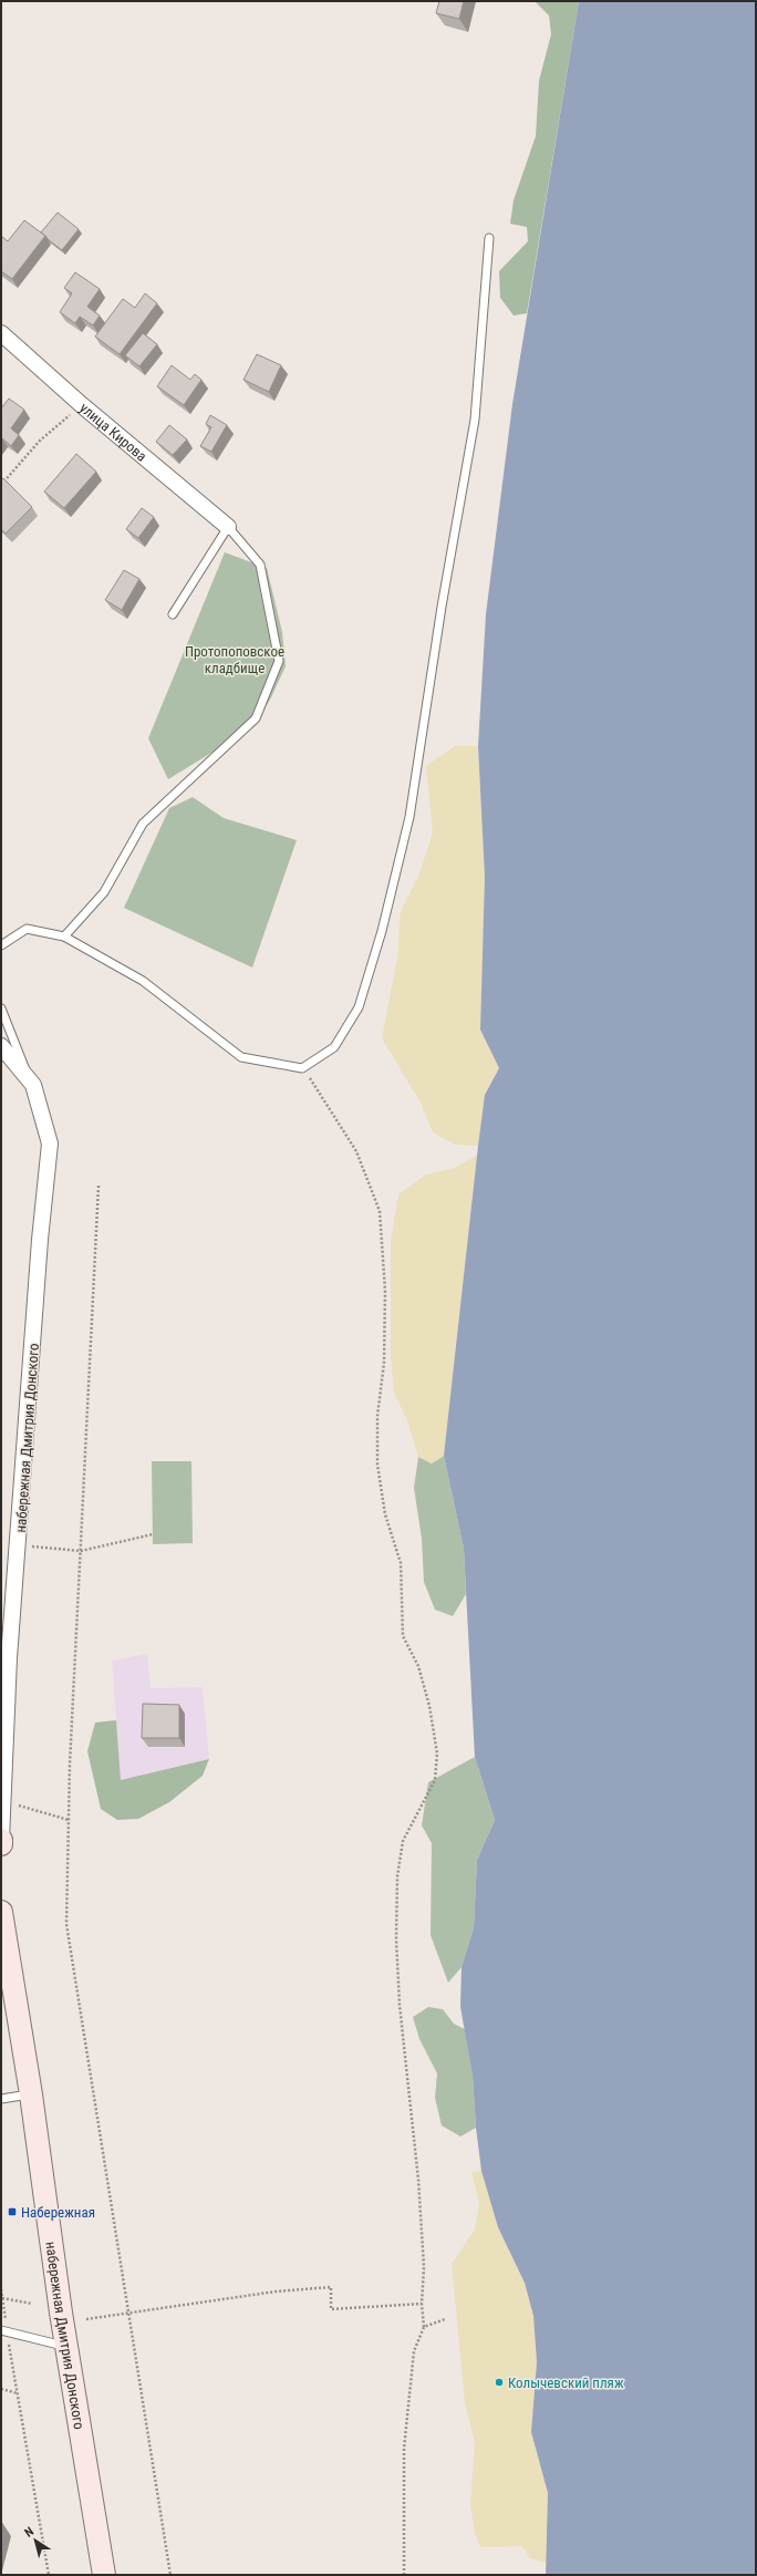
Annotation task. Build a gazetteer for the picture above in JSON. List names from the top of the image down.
{
  "streets": {
    "street": ["улица Кирова", "набережная Дмитрия Донского"]
  },
  "parks": ["Протопоповское кладбище"],
  "places": {
    "transit": ["Набережная"],
    "other": ["Колычевский пляж"]
  },
  "north": "top left"
}
